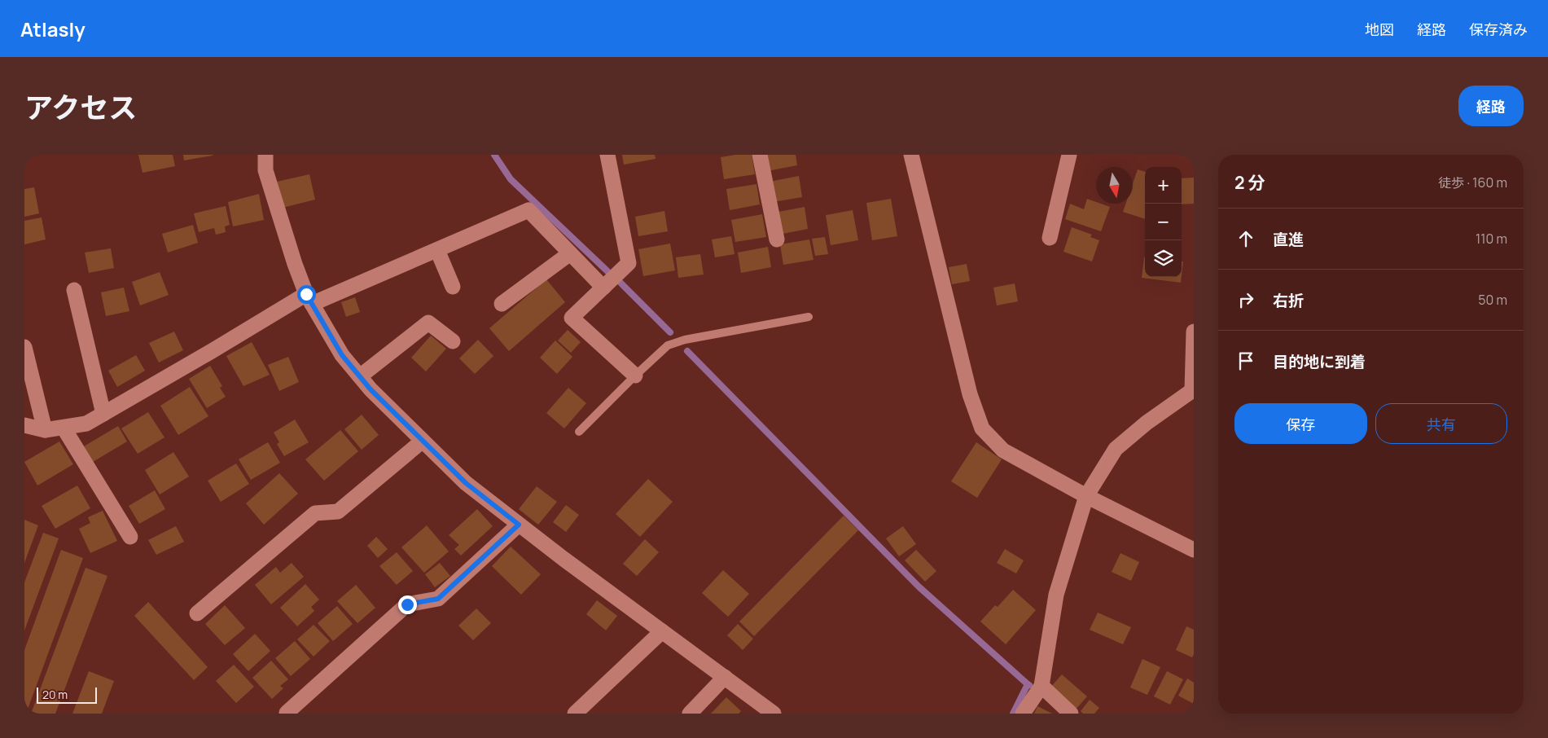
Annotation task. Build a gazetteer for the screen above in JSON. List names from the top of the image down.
{
  "scale_bar": "20 m",
  "north": "bottom",
  "page": {
    "header": "Atlasly",
    "nav": ["地図", "経路", "保存済み"],
    "title": "アクセス",
    "buttons": [
      "経路",
      ["保存", "共有"]
    ],
    "heading": ["2 分", "徒歩 · 160 m"],
    "map_buttons": ["+", "−"],
    "list": [
      ["直進", "110 m"],
      ["右折", "50 m"],
      "目的地に到着"
    ],
    "scale": "20 m"
  }
}
